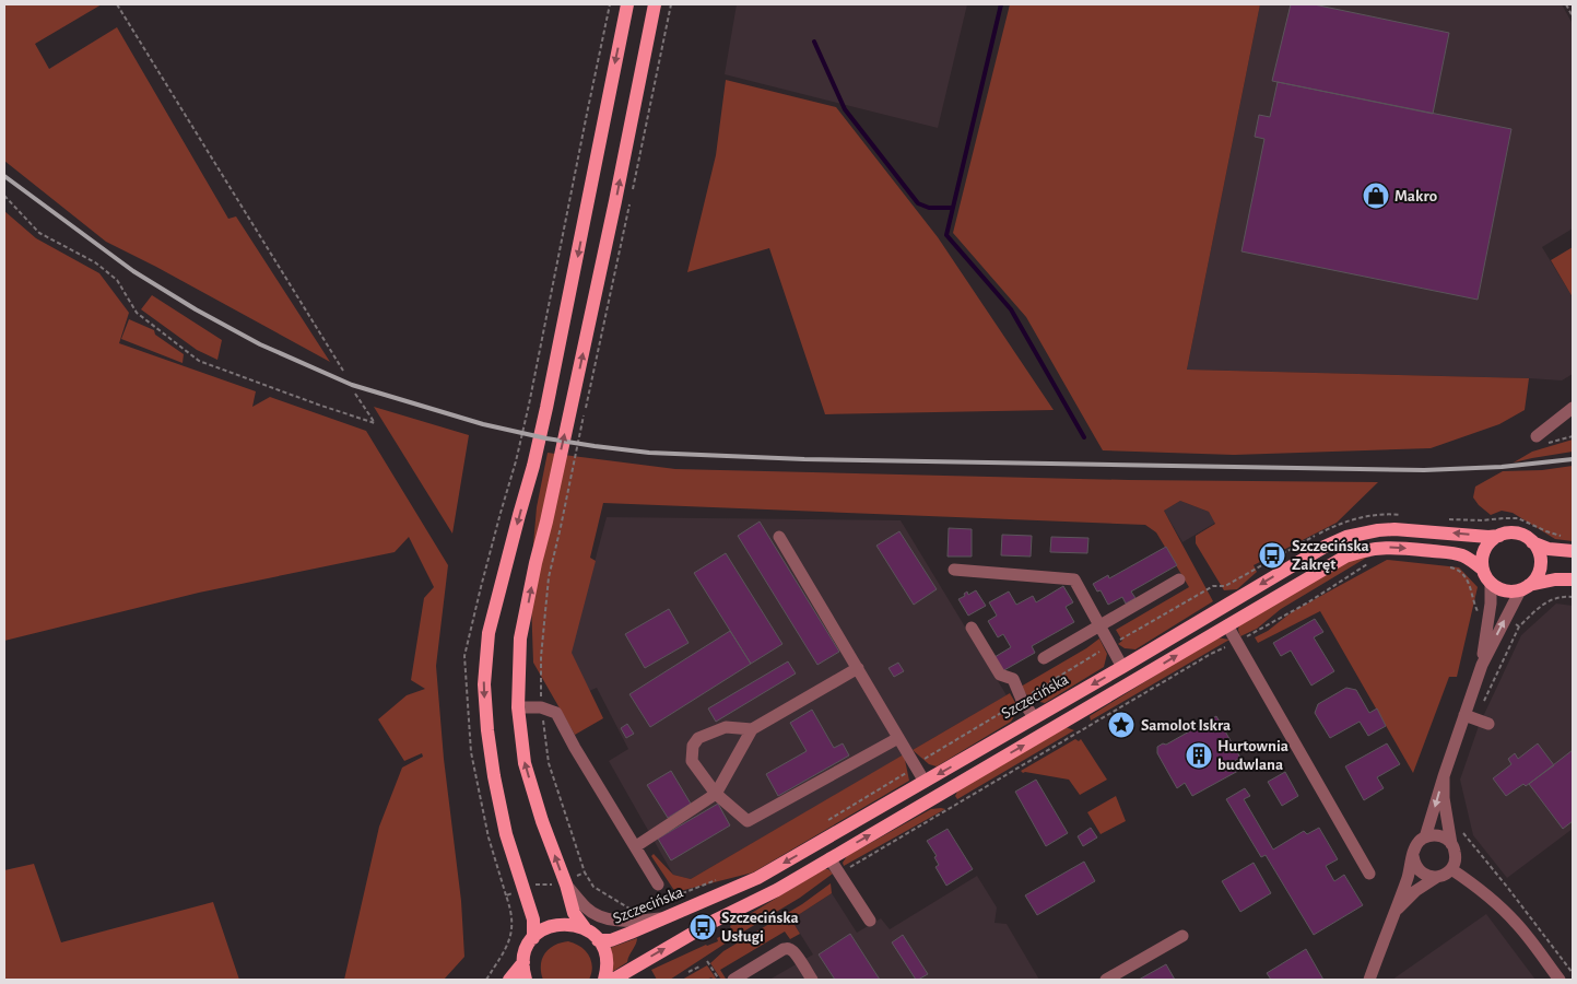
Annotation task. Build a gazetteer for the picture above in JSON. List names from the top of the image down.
{
  "streets": {
    "main road": ["Szczecińska"]
  },
  "places": {
    "shop": ["Makro"],
    "bus stop": ["Szczecińska Zakręt", "Szczecińska Usługi"],
    "place": ["Samolot Iskra"],
    "building": ["Hurtownia budwlana"]
  }
}
